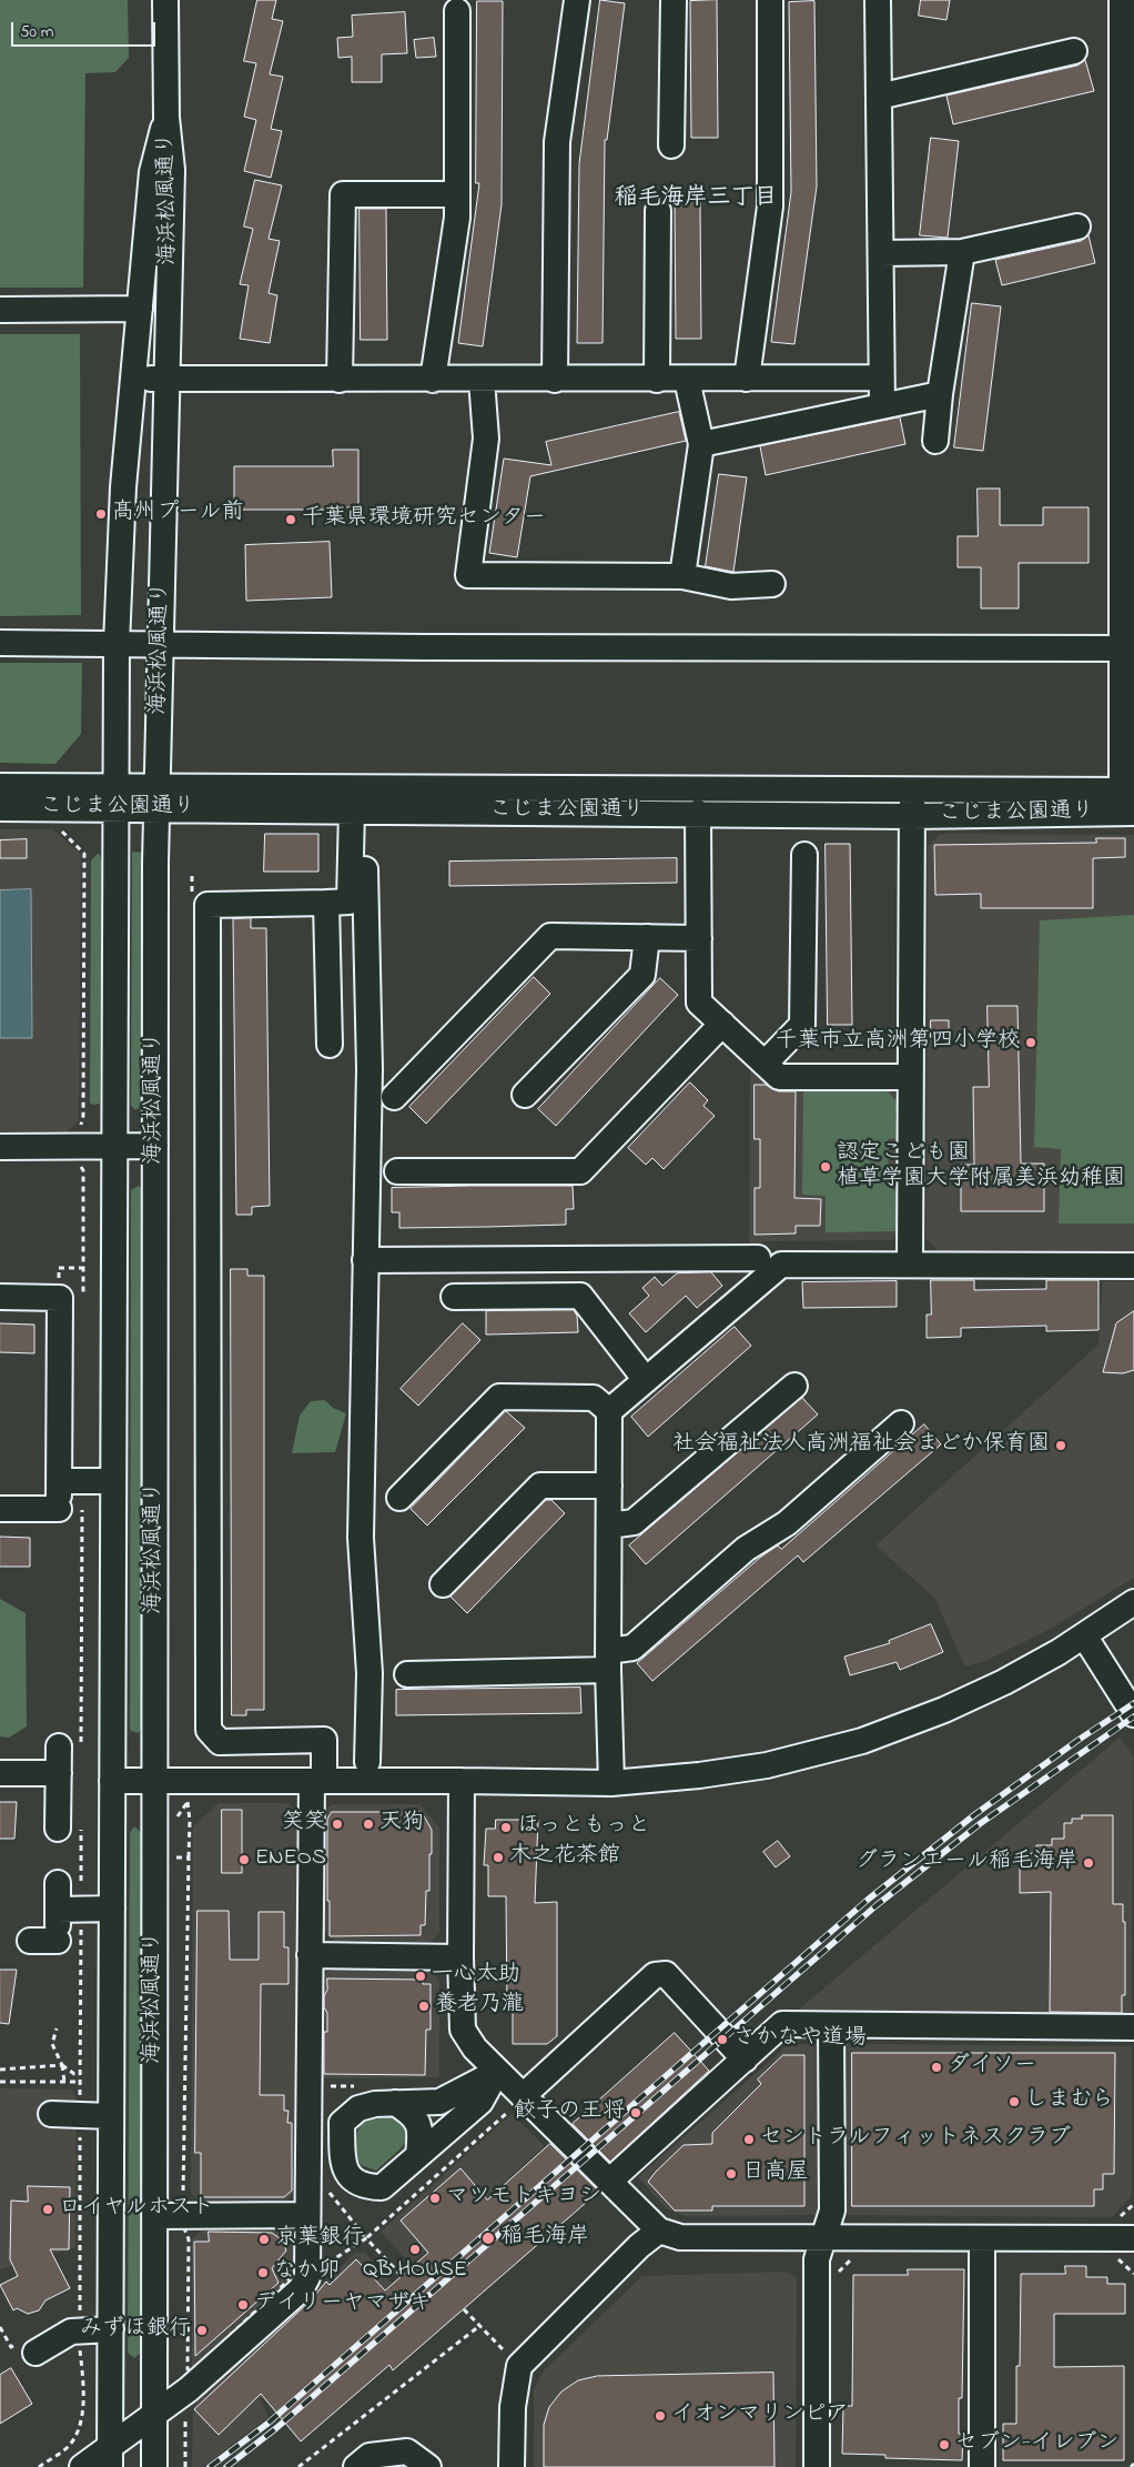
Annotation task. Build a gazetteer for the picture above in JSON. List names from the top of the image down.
{
  "streets": {
    "street": ["海浜松風通り", "こじま公園通り"]
  },
  "crossings": [
    ["海浜松風通り", "こじま公園通り"]
  ],
  "districts": ["稲毛海岸三丁目"],
  "places": [
    "髙州プール前",
    "千葉県環境研究センター",
    "千葉市立高洲第四小学校",
    "認定こども園 植草学園大学附属美浜幼稚園",
    "社会福祉法人高洲福祉会まどか保育園",
    "笑笑",
    "天狗",
    "ほっともっと",
    "木之花茶館",
    "ENEOS",
    "グランエール稲毛海岸",
    "一心太助",
    "養老乃瀧",
    "さかなや道場",
    "ダイソー",
    "しまむら",
    "餃子の王将",
    "セントラルフィットネスクラブ",
    "日高屋",
    "マツモトキヨシ",
    "ロイヤルホスト",
    "稲毛海岸",
    "京葉銀行",
    "QB HOUSE",
    "なか卯",
    "デイリーヤマザキ",
    "みずほ銀行",
    "イオンマリンピア",
    "セブン-イレブン"
  ],
  "scale_bar": "50 m"
}
